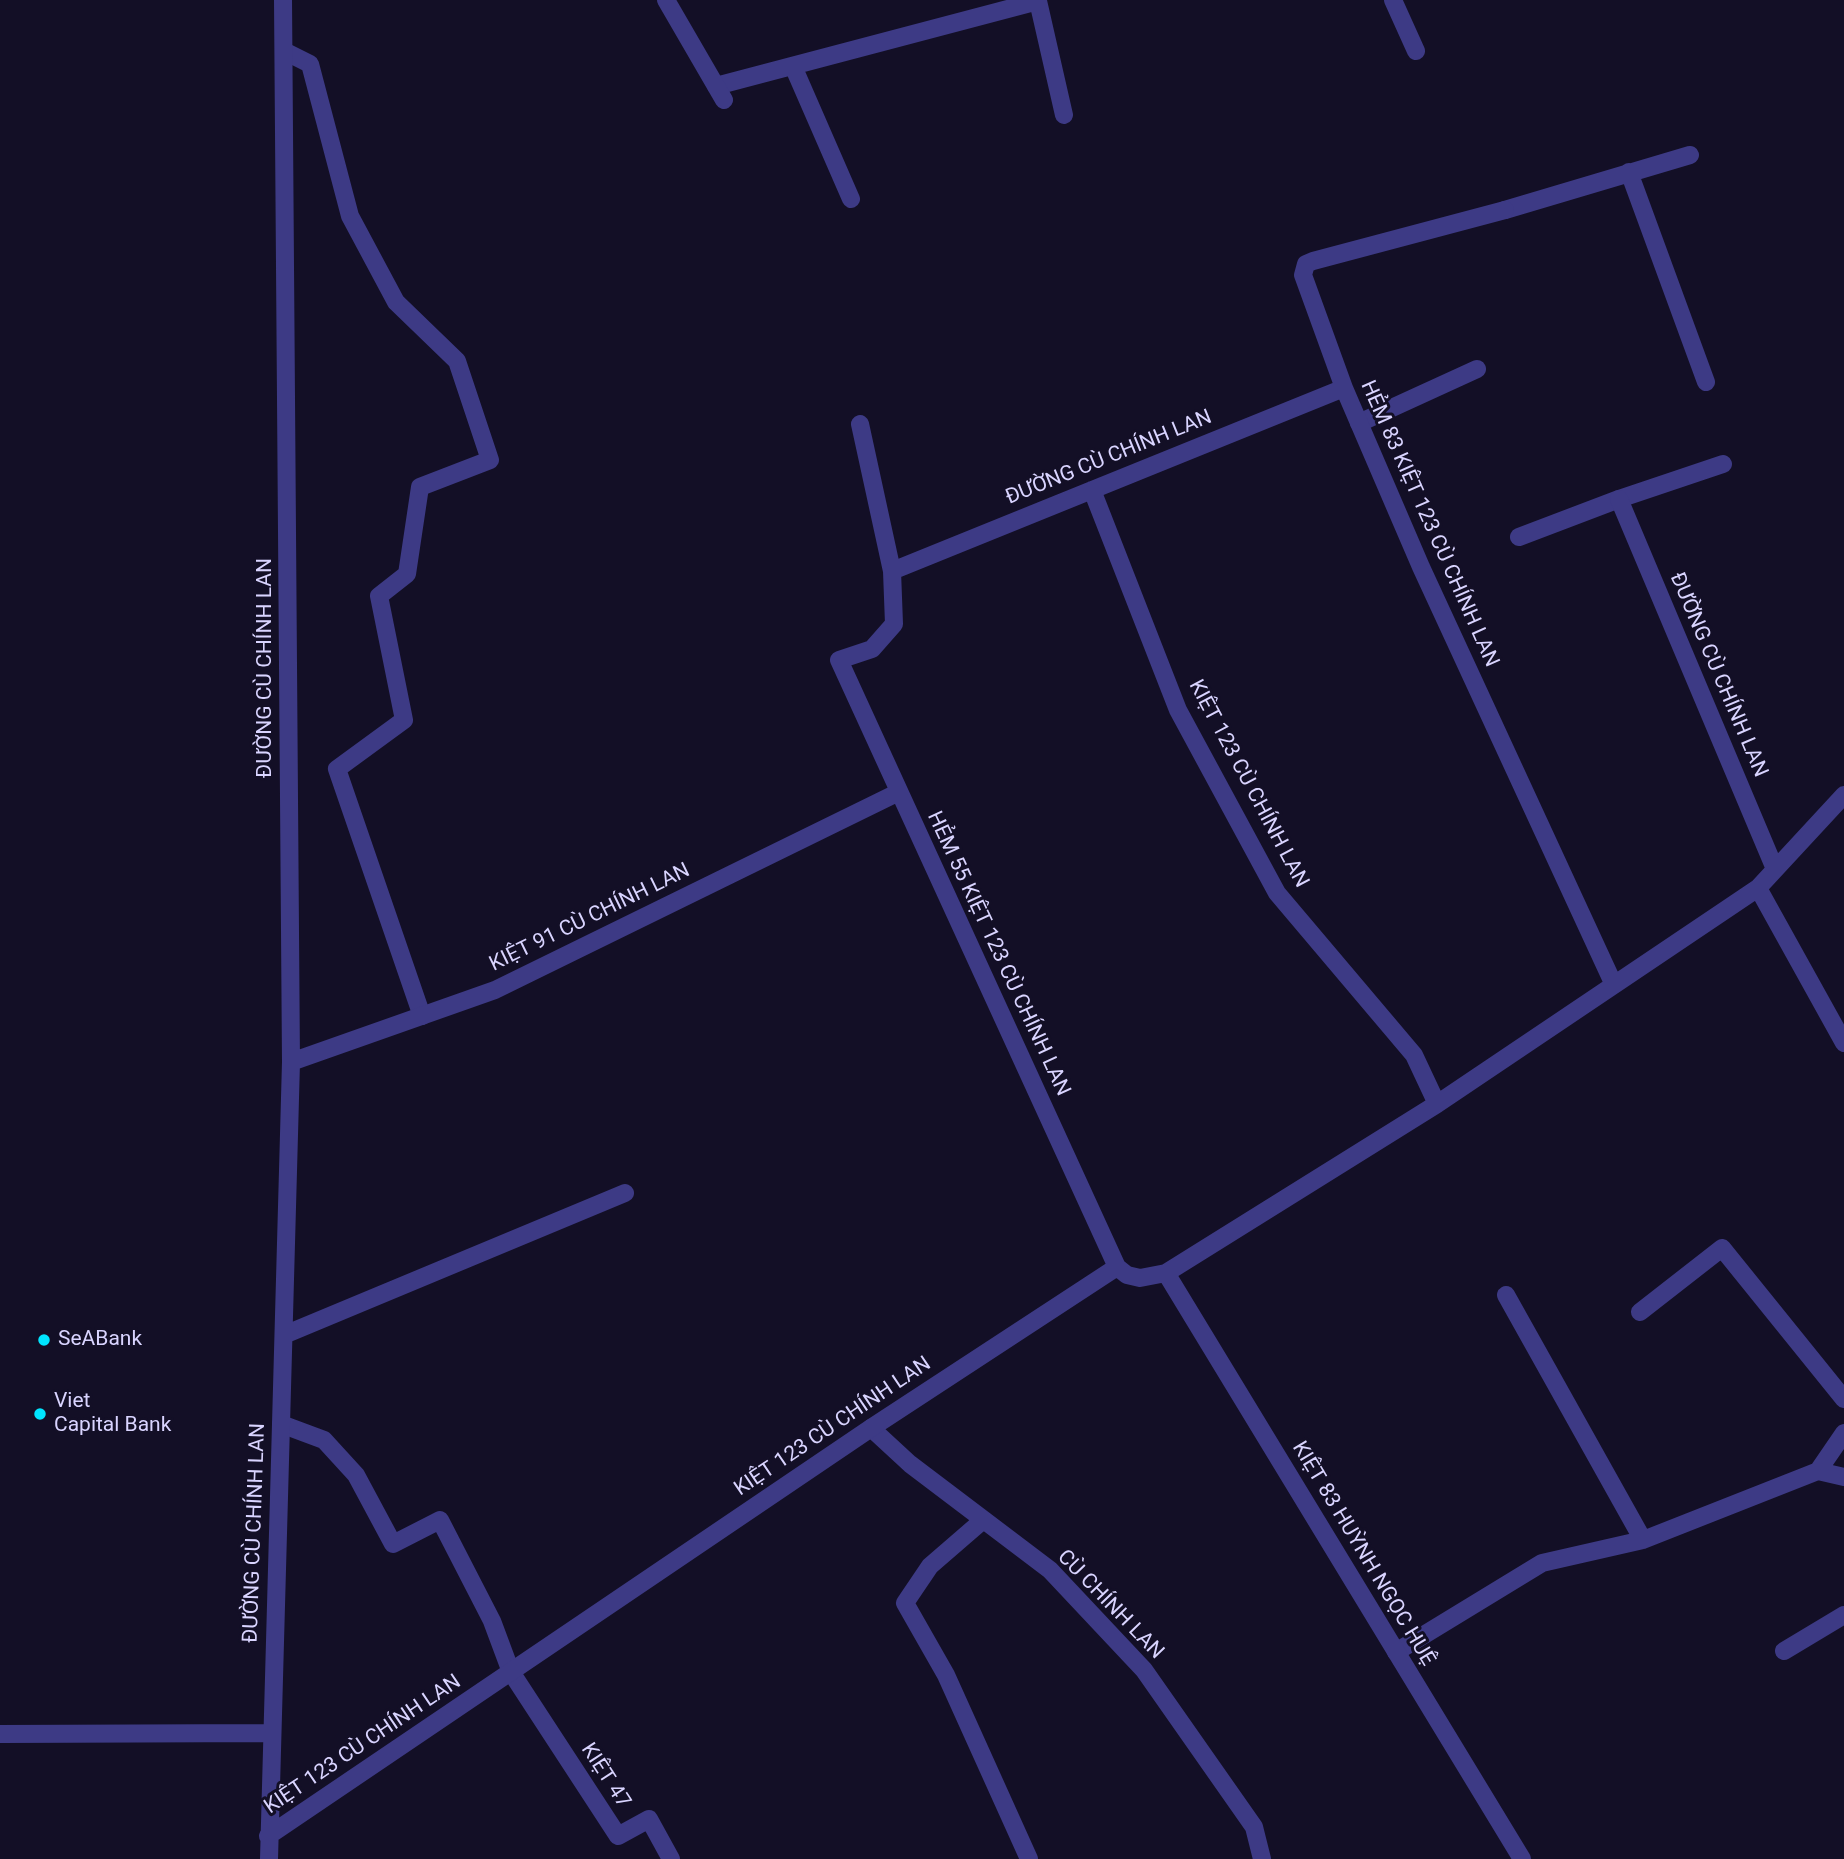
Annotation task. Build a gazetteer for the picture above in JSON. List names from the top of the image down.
{
  "streets": {
    "street": [
      "ĐƯỜNG CÙ CHÍNH LAN",
      "HẺM 83 KIỆT 123 CÙ CHÍNH LAN",
      "KIỆT 123 CÙ CHÍNH LAN",
      "KIỆT 91 CÙ CHÍNH LAN",
      "HẺM 55 KIỆT 123 CÙ CHÍNH LAN",
      "KIỆT 83 HUỲNH NGỌC HUỆ",
      "CÙ CHÍNH LAN",
      "KIỆT 47"
    ]
  },
  "crossings": [
    ["ĐƯỜNG CÙ CHÍNH LAN", "HẺM 83 KIỆT 123 CÙ CHÍNH LAN"],
    ["ĐƯỜNG CÙ CHÍNH LAN", "KIỆT 123 CÙ CHÍNH LAN"],
    ["ĐƯỜNG CÙ CHÍNH LAN", "KIỆT 91 CÙ CHÍNH LAN"],
    ["ĐƯỜNG CÙ CHÍNH LAN", "HẺM 55 KIỆT 123 CÙ CHÍNH LAN"],
    ["KIỆT 123 CÙ CHÍNH LAN", "HẺM 55 KIỆT 123 CÙ CHÍNH LAN"],
    ["KIỆT 123 CÙ CHÍNH LAN", "CÙ CHÍNH LAN"],
    ["KIỆT 123 CÙ CHÍNH LAN", "KIỆT 47"],
    ["KIỆT 91 CÙ CHÍNH LAN", "HẺM 55 KIỆT 123 CÙ CHÍNH LAN"]
  ],
  "places": ["SeABank", "Viet Capital Bank"]
}
